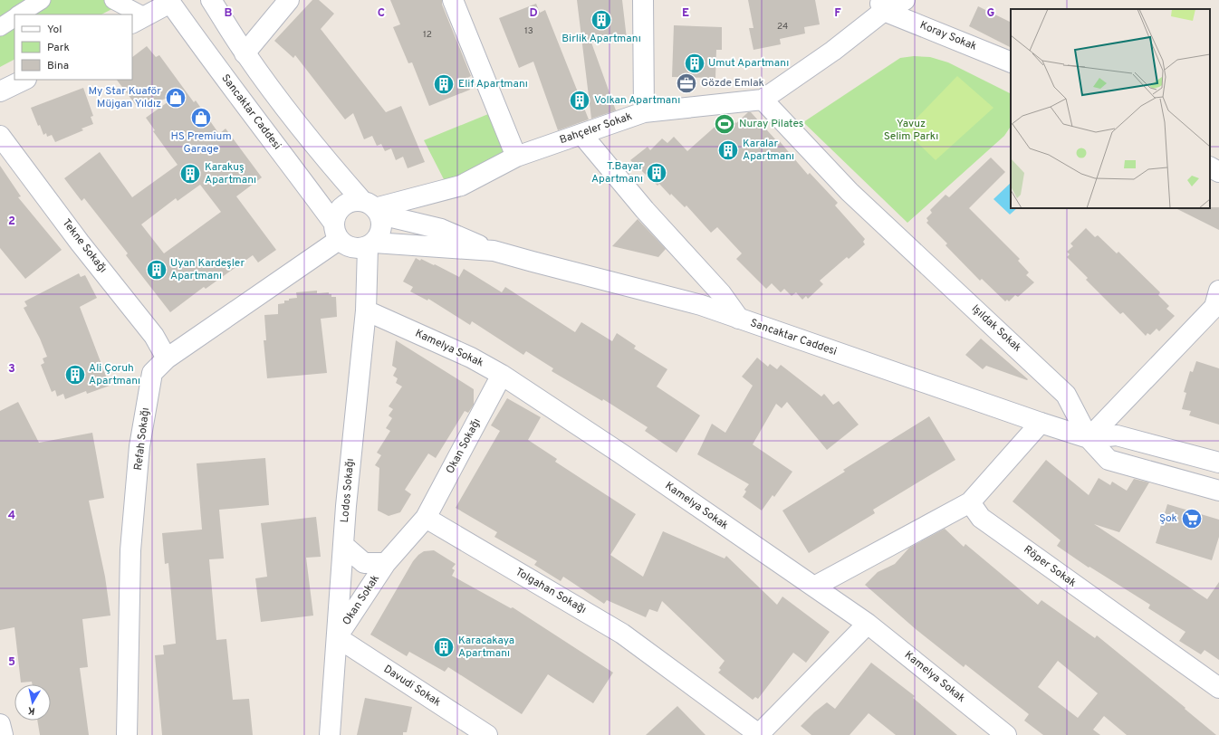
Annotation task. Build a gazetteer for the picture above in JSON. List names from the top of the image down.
{
  "streets": {
    "street": [
      "Koray Sokak",
      "Sancaktar Caddesi",
      "Bahçeler Sokak",
      "Tekne Sokağı",
      "Işıldak Sokak",
      "Kamelya Sokak",
      "Refah Sokağı",
      "Okan Sokağı",
      "Lodos Sokağı",
      "Röper Sokak",
      "Tolgahan Sokağı",
      "Okan Sokak",
      "Davudi Sokak"
    ]
  },
  "crossings": [
    ["Koray Sokak", "Bahçeler Sokak"],
    ["Sancaktar Caddesi", "Bahçeler Sokak"],
    ["Sancaktar Caddesi", "Işıldak Sokak"],
    ["Sancaktar Caddesi", "Refah Sokağı"],
    ["Sancaktar Caddesi", "Lodos Sokağı"],
    ["Bahçeler Sokak", "Işıldak Sokak"],
    ["Bahçeler Sokak", "Refah Sokağı"],
    ["Bahçeler Sokak", "Lodos Sokağı"],
    ["Tekne Sokağı", "Refah Sokağı"],
    ["Kamelya Sokak", "Okan Sokağı"],
    ["Kamelya Sokak", "Lodos Sokağı"],
    ["Refah Sokağı", "Lodos Sokağı"],
    ["Okan Sokağı", "Tolgahan Sokağı"],
    ["Lodos Sokağı", "Okan Sokak"],
    ["Lodos Sokağı", "Davudi Sokak"],
    ["Okan Sokak", "Davudi Sokak"]
  ],
  "parks": ["Yavuz Selim Parkı"],
  "places": {
    "building": [
      "Birlik Apartmanı",
      "Umut Apartmanı",
      "Elif Apartmanı",
      "Volkan Apartmanı",
      "Karalar Apartmanı",
      "T.Bayar Apartmanı",
      "Karakuş Apartmanı",
      "Uyan Kardeşler Apartmanı",
      "Ali Çoruh Apartmanı",
      "Karacakaya Apartmanı"
    ],
    "office": ["Gözde Emlak"],
    "shop": ["My Star Kuaför Müjgan Yıldız", "HS Premium Garage"],
    "sports": ["Nuray Pilates"],
    "supermarket": ["Şok"]
  },
  "house_numbers": ["24", "13", "12"],
  "legend": ["Yol", "Park", "Bina"],
  "north": "bottom",
  "grid": {
    "columns": [
      "B",
      "C",
      "D",
      "E",
      "F",
      "G"
    ],
    "rows": [
      "2",
      "3",
      "4",
      "5"
    ]
  }
}
